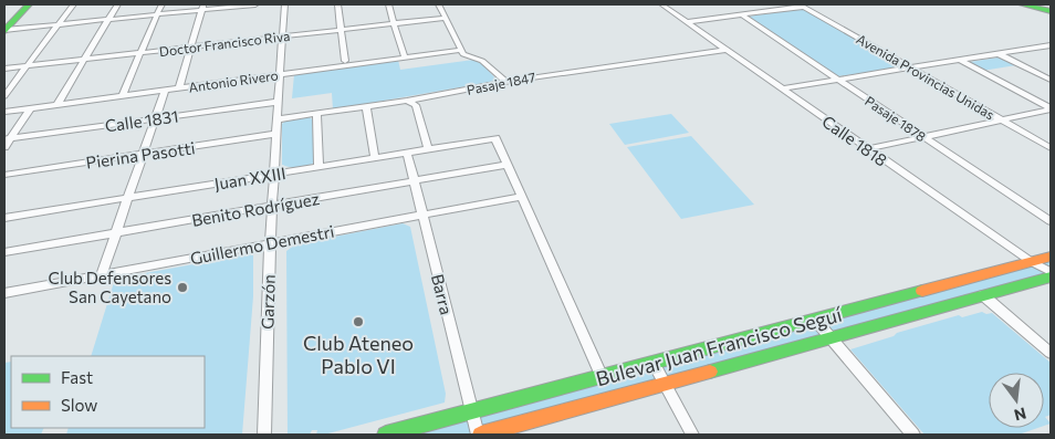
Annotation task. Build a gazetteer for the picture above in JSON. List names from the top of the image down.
{
  "streets": {
    "main road": ["Bulevar Juan Francisco Seguí"],
    "street": [
      "Doctor Francisco Riva",
      "Avenida Provincias Unidas",
      "Antonio Rivero",
      "Pasaje 1847",
      "Pasaje 1878",
      "Calle 1831",
      "Calle 1818",
      "Pierina Pasotti",
      "Juan XXIII",
      "Benito Rodríguez",
      "Guillermo Demestri",
      "Barra",
      "Garzón"
    ]
  },
  "crossings": [
    ["Doctor Francisco Riva", "Garzón"],
    ["Antonio Rivero", "Garzón"],
    ["Pasaje 1847", "Calle 1818"],
    ["Pasaje 1847", "Garzón"],
    ["Calle 1831", "Garzón"],
    ["Calle 1818", "Bulevar Juan Francisco Seguí"],
    ["Pierina Pasotti", "Garzón"],
    ["Juan XXIII", "Benito Rodríguez"],
    ["Juan XXIII", "Barra"],
    ["Juan XXIII", "Garzón"],
    ["Benito Rodríguez", "Barra"],
    ["Benito Rodríguez", "Garzón"],
    ["Guillermo Demestri", "Barra"],
    ["Guillermo Demestri", "Garzón"],
    ["Barra", "Bulevar Juan Francisco Seguí"]
  ],
  "places": ["Club Defensores San Cayetano", "Club Ateneo Pablo VI"],
  "legend": ["Fast", "Slow"],
  "north": "bottom"
}
